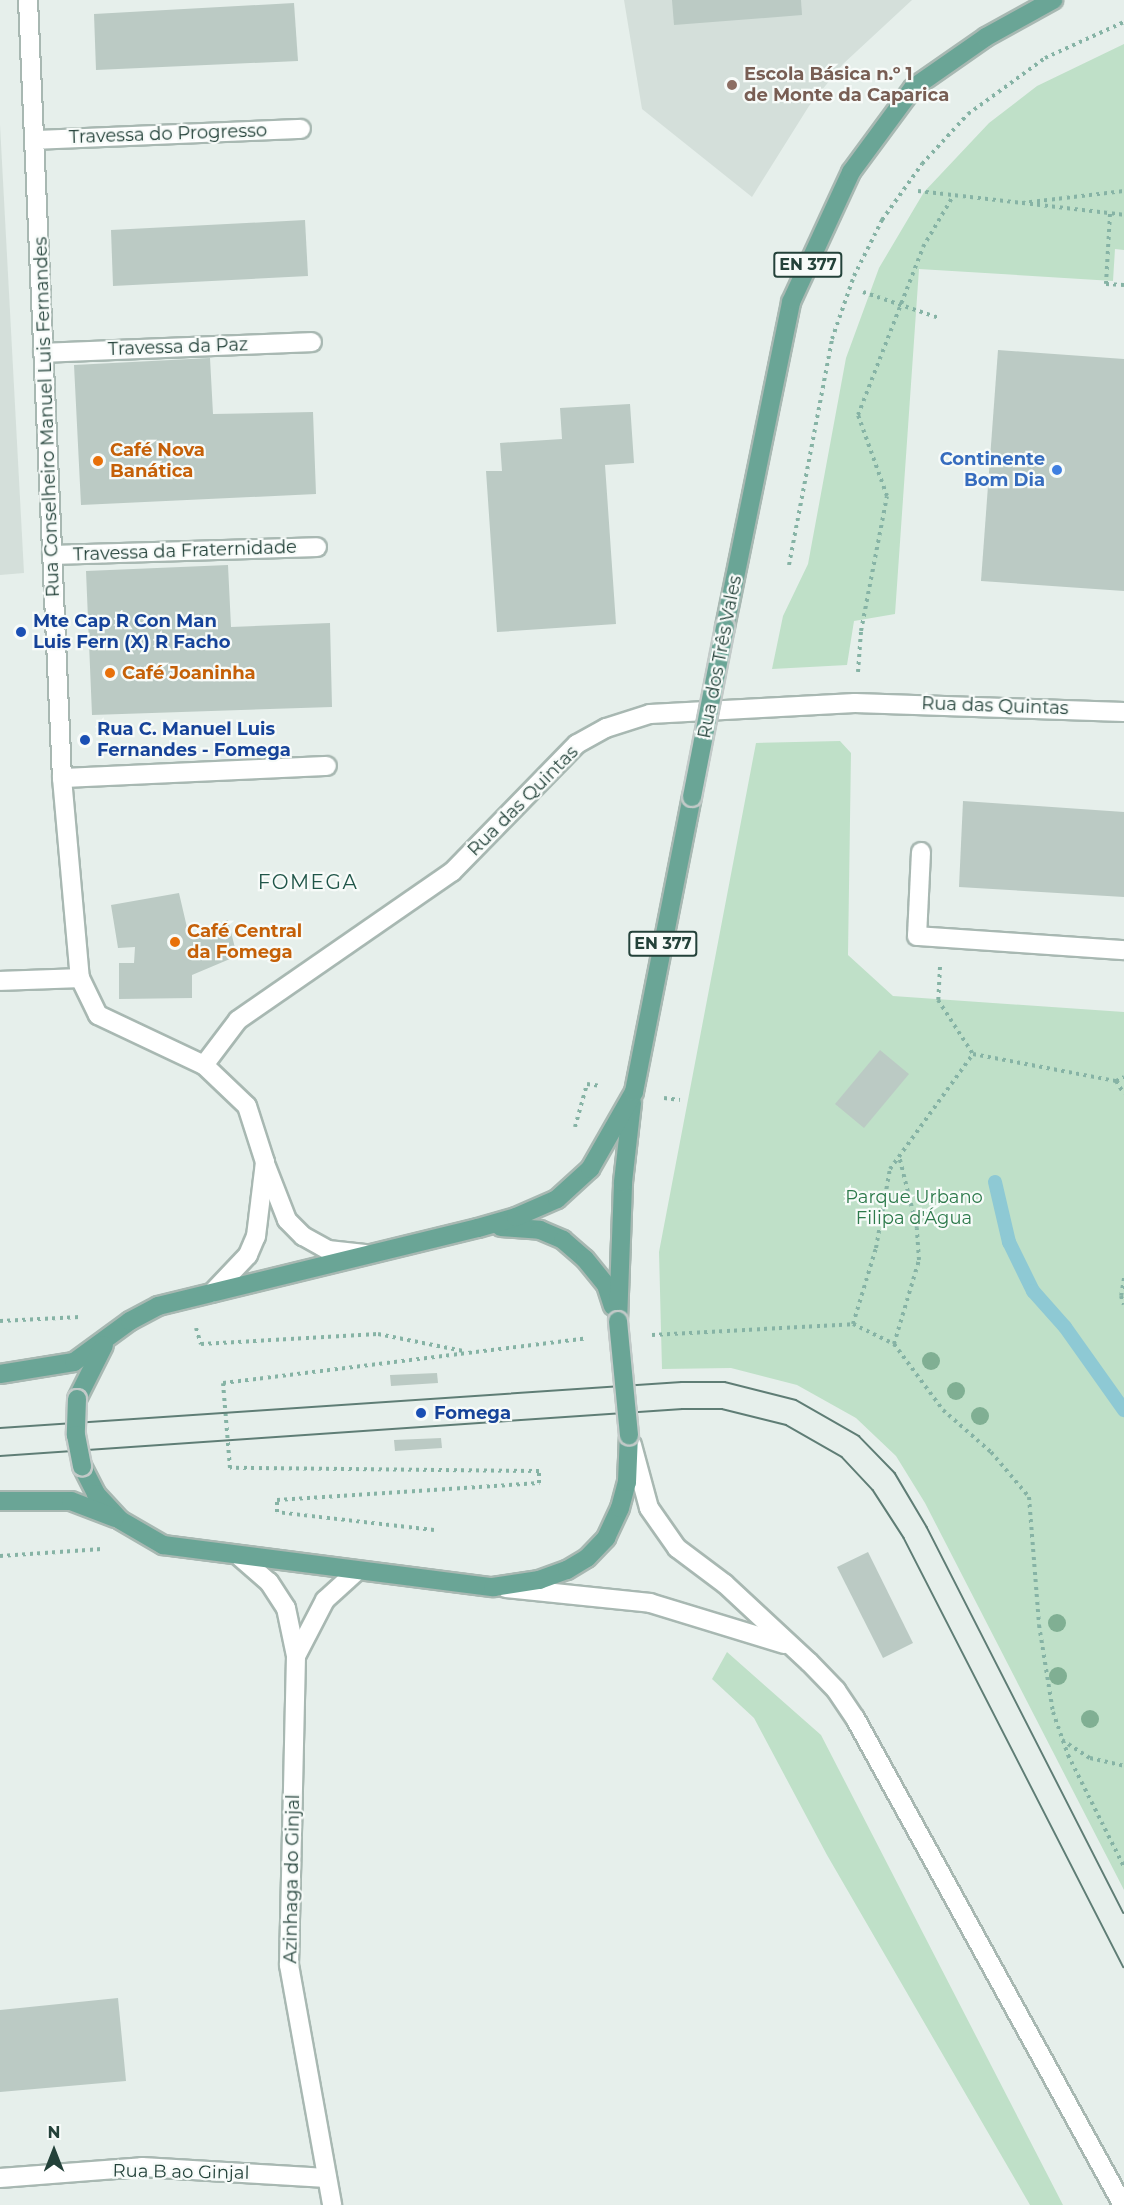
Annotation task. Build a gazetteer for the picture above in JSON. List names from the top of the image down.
{
  "streets": {
    "main road": ["EN 377", "Rua dos Três Vales"],
    "street": [
      "Travessa do Progresso",
      "Travessa da Paz",
      "Rua Conselheiro Manuel Luis Fernandes",
      "Travessa da Fraternidade",
      "Rua das Quintas",
      "Azinhaga do Ginjal",
      "Rua B ao Ginjal"
    ]
  },
  "crossings": [
    ["Travessa do Progresso", "Rua Conselheiro Manuel Luis Fernandes"],
    ["EN 377", "Rua dos Três Vales"],
    ["Travessa da Paz", "Rua Conselheiro Manuel Luis Fernandes"],
    ["Rua Conselheiro Manuel Luis Fernandes", "Travessa da Fraternidade"],
    ["Azinhaga do Ginjal", "Rua B ao Ginjal"]
  ],
  "districts": ["FOMEGA"],
  "parks": ["Parque Urbano Filipa d'Água"],
  "places": [
    "Escola Básica n.º 1 de Monte da Caparica",
    "Café Nova Banática",
    "Continente Bom Dia",
    "Mte Cap R Con Man Luis Fern (X) R Facho",
    "Café Joaninha",
    "Rua C. Manuel Luis Fernandes - Fomega",
    "Café Central da Fomega",
    "Fomega"
  ],
  "north": "top"
}
